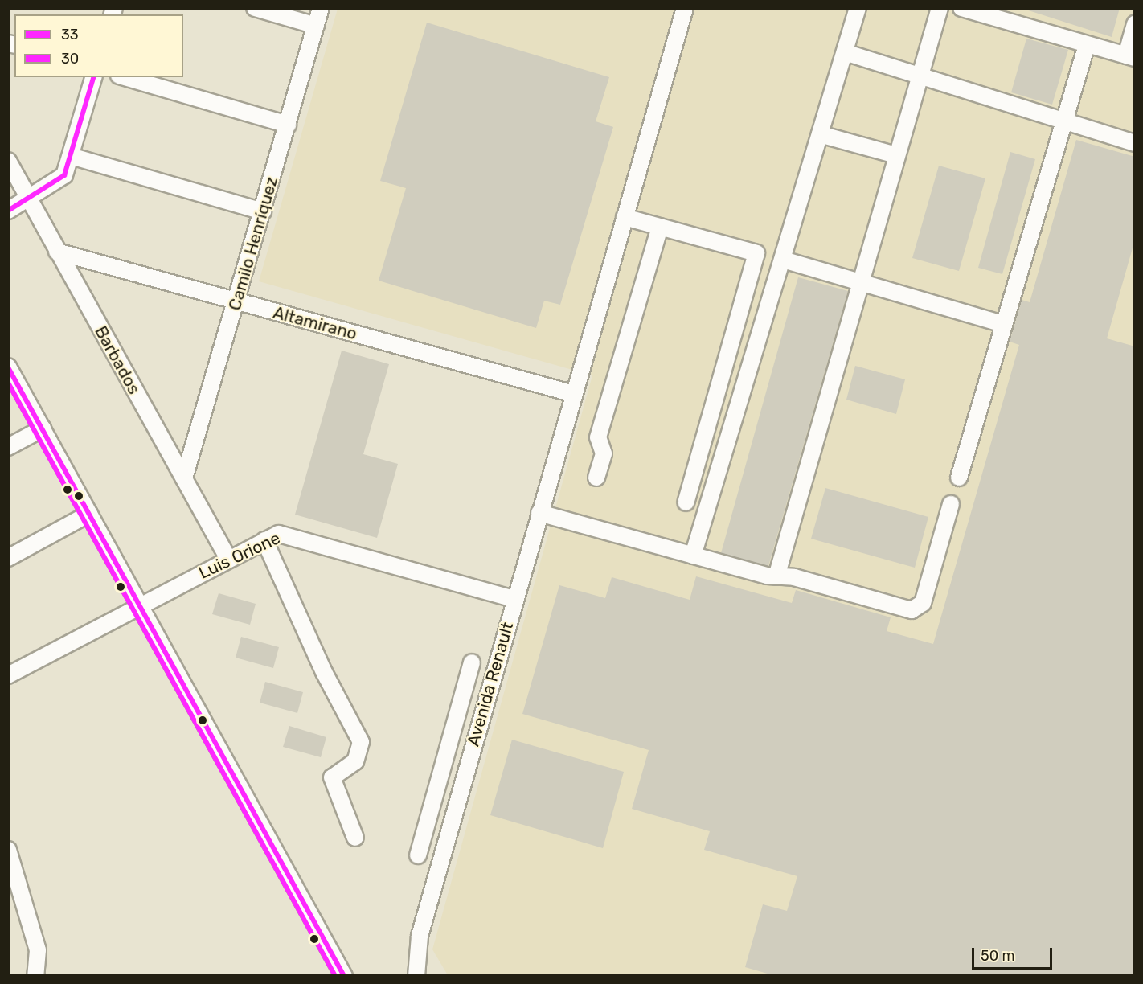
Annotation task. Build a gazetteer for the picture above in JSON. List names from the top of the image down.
{
  "streets": {
    "street": [
      "Camilo Henríquez",
      "Altamirano",
      "Barbados",
      "Luis Orione",
      "Avenida Renault"
    ]
  },
  "crossings": [
    ["Camilo Henríquez", "Altamirano"],
    ["Camilo Henríquez", "Barbados"],
    ["Altamirano", "Barbados"],
    ["Altamirano", "Avenida Renault"],
    ["Barbados", "Luis Orione"],
    ["Luis Orione", "Avenida Renault"]
  ],
  "lines": ["transit line 33", "transit line 30"],
  "legend": ["33", "30"],
  "scale_bar": "50 m"
}
